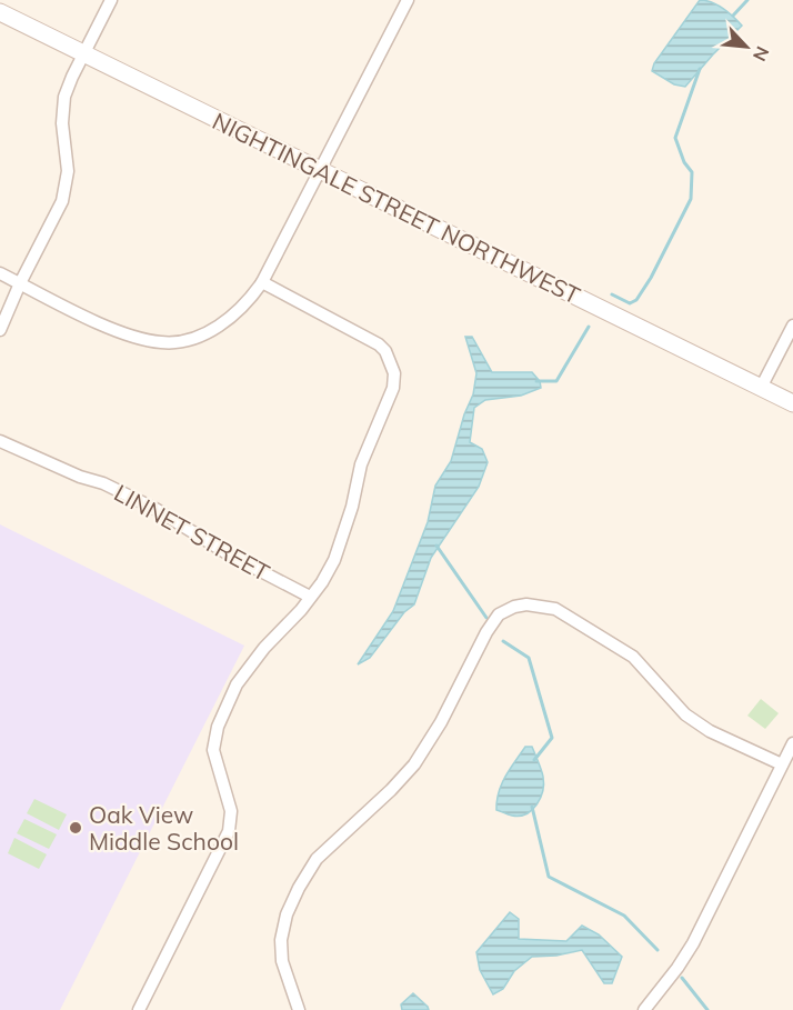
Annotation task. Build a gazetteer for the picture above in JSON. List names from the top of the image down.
{
  "streets": {
    "street": ["NIGHTINGALE STREET NORTHWEST", "LINNET STREET"]
  },
  "places": ["Oak View Middle School"],
  "north": "bottom right"
}
